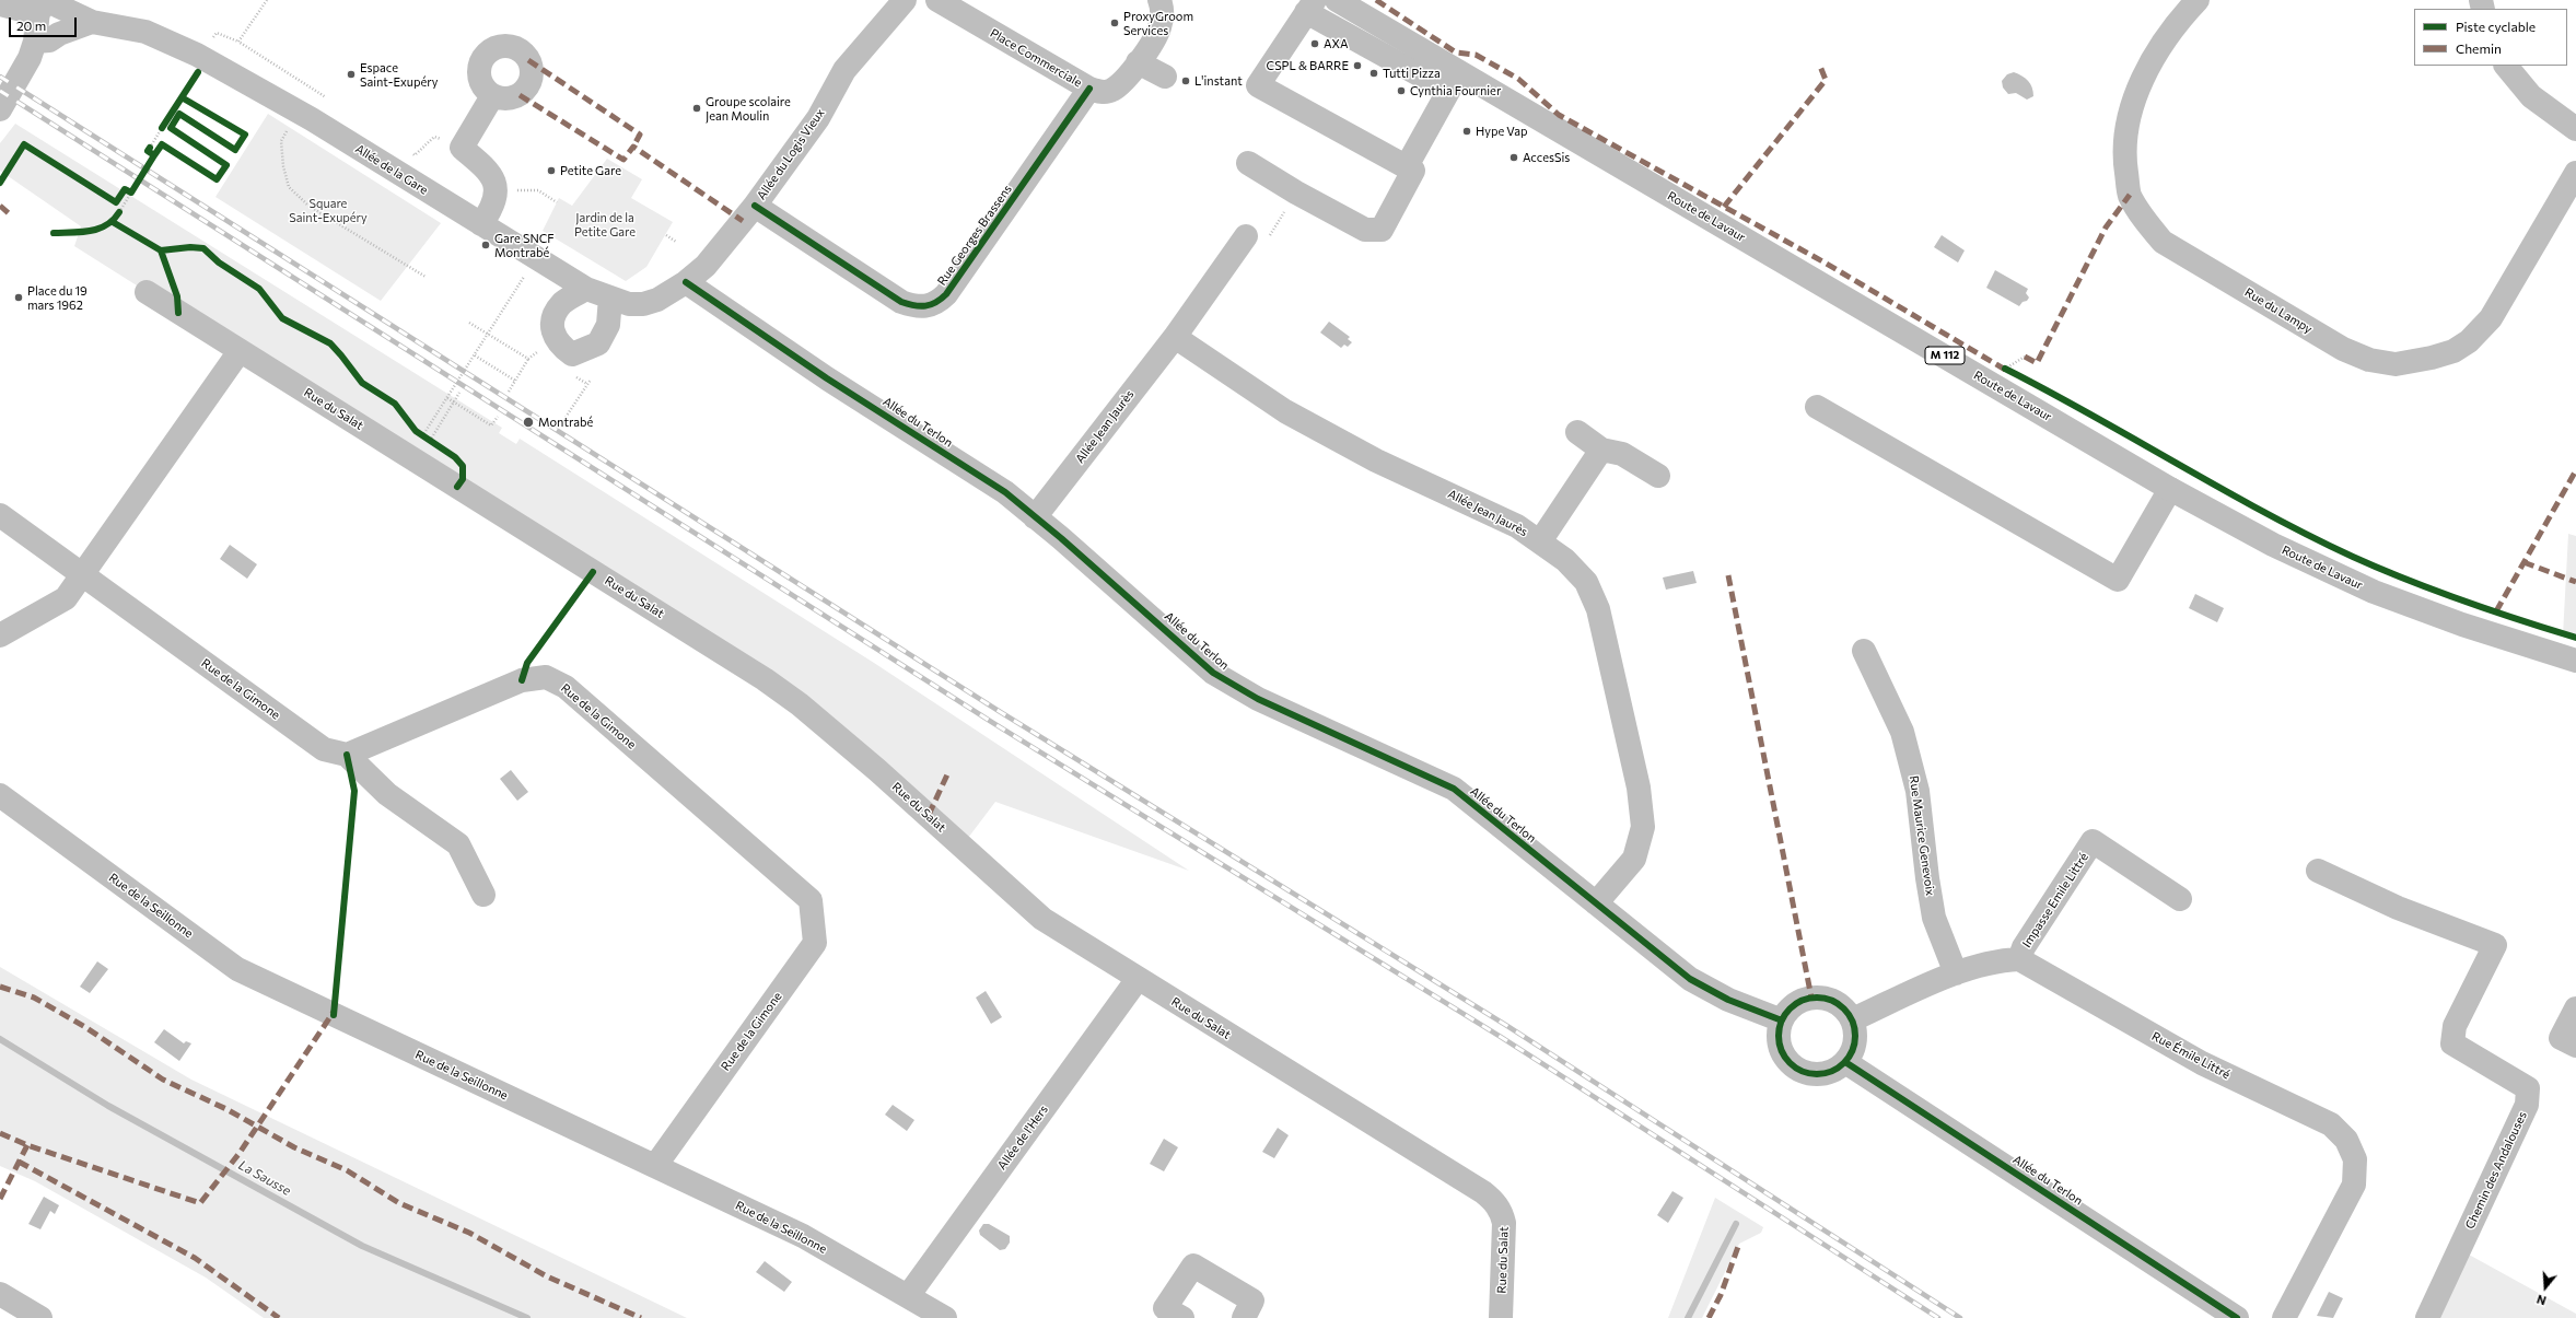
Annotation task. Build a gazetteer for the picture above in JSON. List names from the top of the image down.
{
  "streets": {
    "street": [
      "Place Commerciale",
      "Allée du Logis Vieux",
      "Allée de la Gare",
      "Route de Lavaur",
      "Rue Georges Brassens",
      "Rue du Lampy",
      "M 112",
      "Rue du Salat",
      "Allée du Terlon",
      "Allée Jean Jaurès",
      "Rue de la Gimone",
      "Rue Maurice Genevoix",
      "Impasse Emile Littré",
      "Rue de la Seillonne",
      "Rue Émile Littré",
      "Allée de l'Hers",
      "Chemin des Andalouses"
    ]
  },
  "crossings": [
    ["Place Commerciale", "Rue Georges Brassens"],
    ["Allée du Logis Vieux", "Allée de la Gare"],
    ["Allée du Logis Vieux", "Rue Georges Brassens"],
    ["Allée du Logis Vieux", "Allée du Terlon"],
    ["Allée de la Gare", "Allée du Terlon"],
    ["Rue du Salat", "Allée de l'Hers"],
    ["Allée du Terlon", "Allée Jean Jaurès"],
    ["Allée du Terlon", "Rue Émile Littré"],
    ["Rue de la Gimone", "Rue de la Seillonne"],
    ["Rue Maurice Genevoix", "Rue Émile Littré"],
    ["Impasse Emile Littré", "Rue Émile Littré"],
    ["Rue de la Seillonne", "Allée de l'Hers"]
  ],
  "water": ["La Sausse"],
  "parks": ["Square Saint-Exupéry", "Jardin de la Petite Gare"],
  "places": [
    "ProxyGroom Services",
    "AXA",
    "CSPL & BARRE",
    "Tutti Pizza",
    "Espace Saint-Exupéry",
    "L'instant",
    "Cynthia Fournier",
    "Groupe scolaire Jean Moulin",
    "Hype Vap",
    "AccesSis",
    "Petite Gare",
    "Gare SNCF Montrabé",
    "Place du 19 mars 1962",
    "Montrabé"
  ],
  "legend": ["Piste cyclable", "Chemin"],
  "scale_bar": "20 m",
  "north": "bottom"
}
